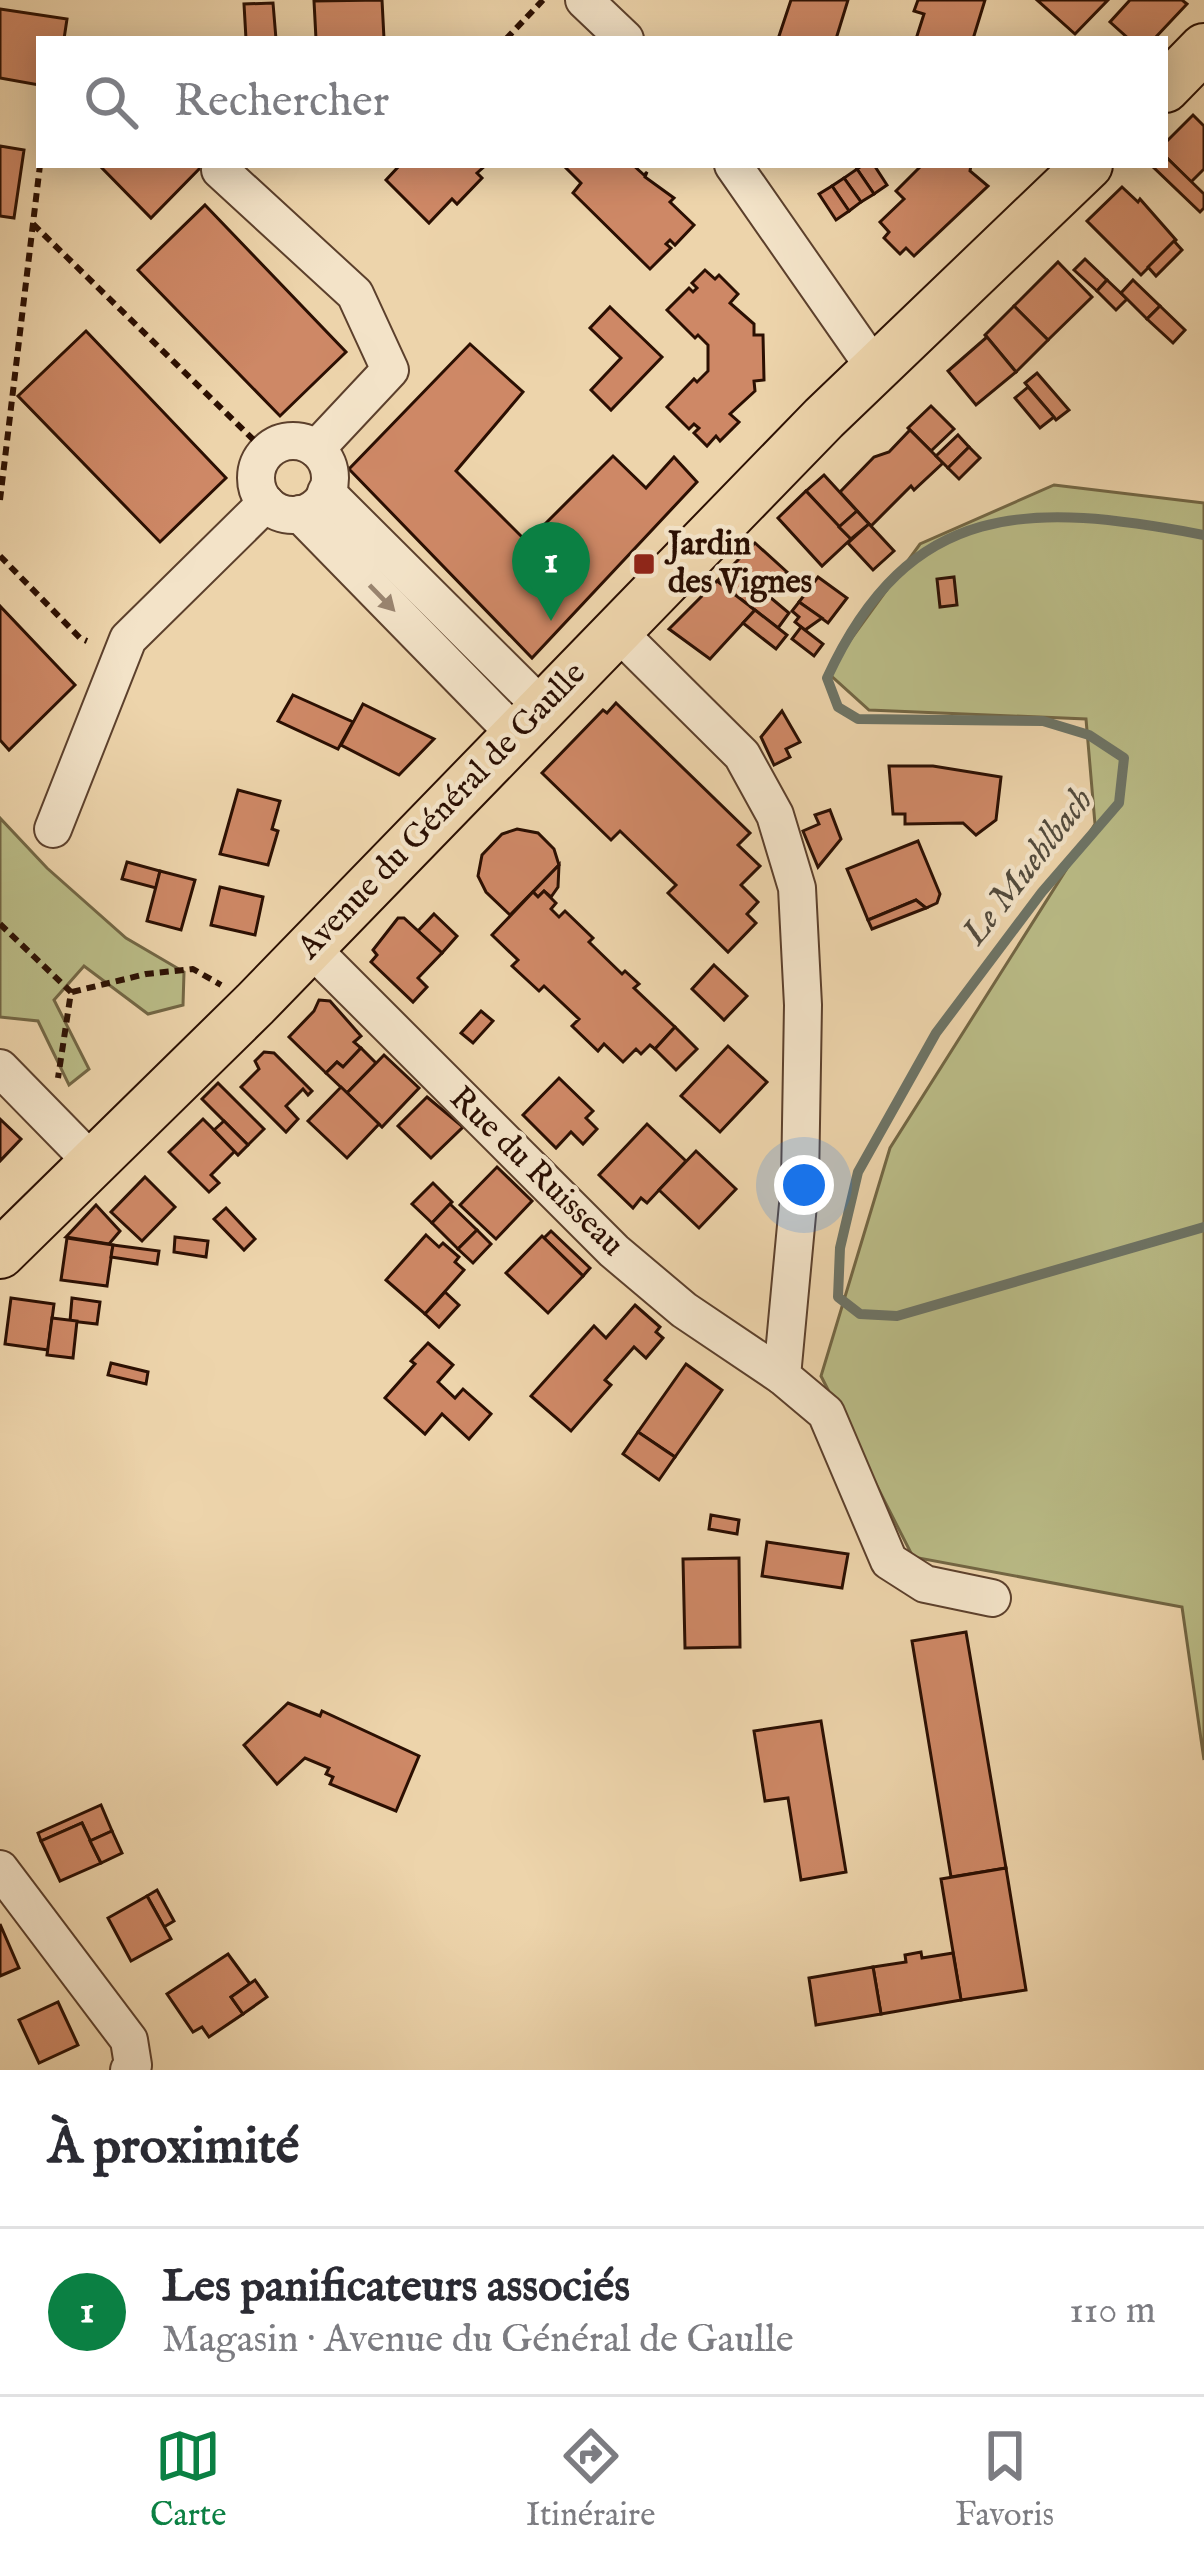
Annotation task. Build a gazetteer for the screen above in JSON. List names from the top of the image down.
{
  "streets": {
    "main road": ["Avenue du Général de Gaulle"],
    "street": ["Rue du Ruisseau"]
  },
  "crossings": [
    ["Avenue du Général de Gaulle", "Rue du Ruisseau"]
  ],
  "water": ["Le Muehlbach"],
  "places": {
    "transit": ["Jardin des Vignes"]
  },
  "page": {
    "search": "Rechercher",
    "pins": "1",
    "heading": "À proximité",
    "list": [
      {
        "mark": "1",
        "name": "Les panificateurs associés",
        "note": "Magasin · Avenue du Général de Gaulle",
        "value": "110 m"
      }
    ],
    "nav": ["Carte", "Itinéraire", "Favoris"]
  }
}
